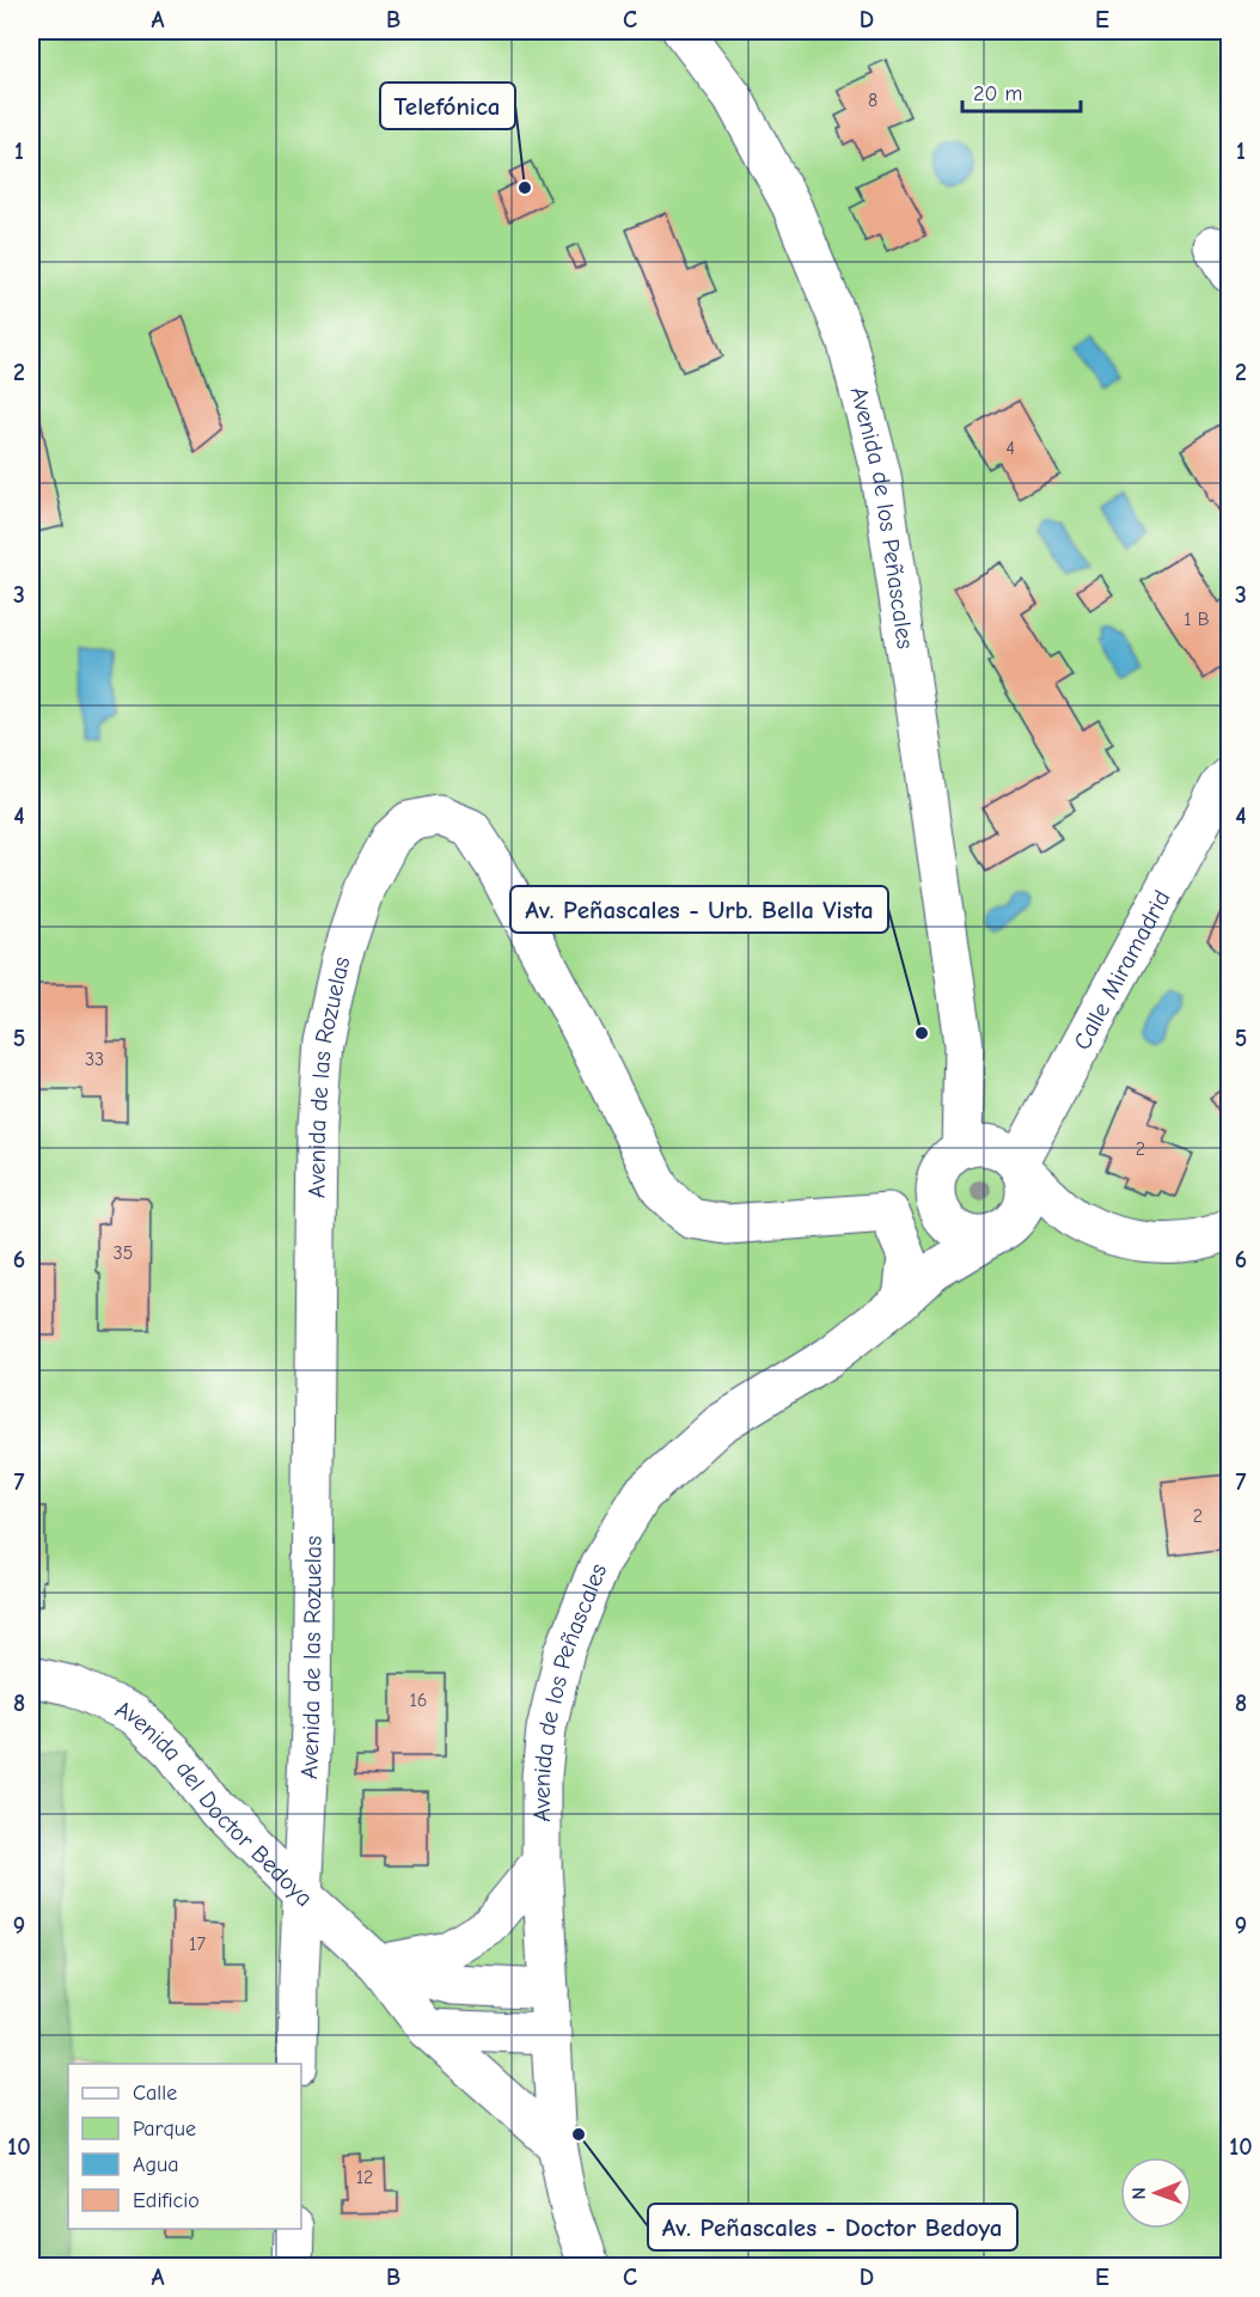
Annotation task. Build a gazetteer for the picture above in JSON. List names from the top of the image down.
{
  "streets": {
    "street": [
      "Avenida de los Peñascales",
      "Calle Miramadrid",
      "Avenida de las Rozuelas",
      "Avenida del Doctor Bedoya"
    ]
  },
  "crossings": [
    ["Avenida de los Peñascales", "Calle Miramadrid"],
    ["Avenida de los Peñascales", "Avenida de las Rozuelas"],
    ["Avenida de los Peñascales", "Avenida del Doctor Bedoya"],
    ["Calle Miramadrid", "Avenida de las Rozuelas"],
    ["Avenida de las Rozuelas", "Avenida del Doctor Bedoya"]
  ],
  "places": ["Telefónica", "Av. Peñascales - Urb. Bella Vista", "Av. Peñascales - Doctor Bedoya"],
  "house_numbers": [
    "8",
    "4",
    "1 B",
    "33",
    "2",
    "35",
    "2",
    "16",
    "17",
    "12"
  ],
  "legend": [
    "Calle",
    "Parque",
    "Agua",
    "Edificio"
  ],
  "scale_bar": "20 m",
  "north": "left",
  "grid": {
    "columns": [
      "A",
      "B",
      "C",
      "D",
      "E"
    ],
    "rows": [
      "1",
      "2",
      "3",
      "4",
      "5",
      "6",
      "7",
      "8",
      "9",
      "10"
    ]
  }
}
